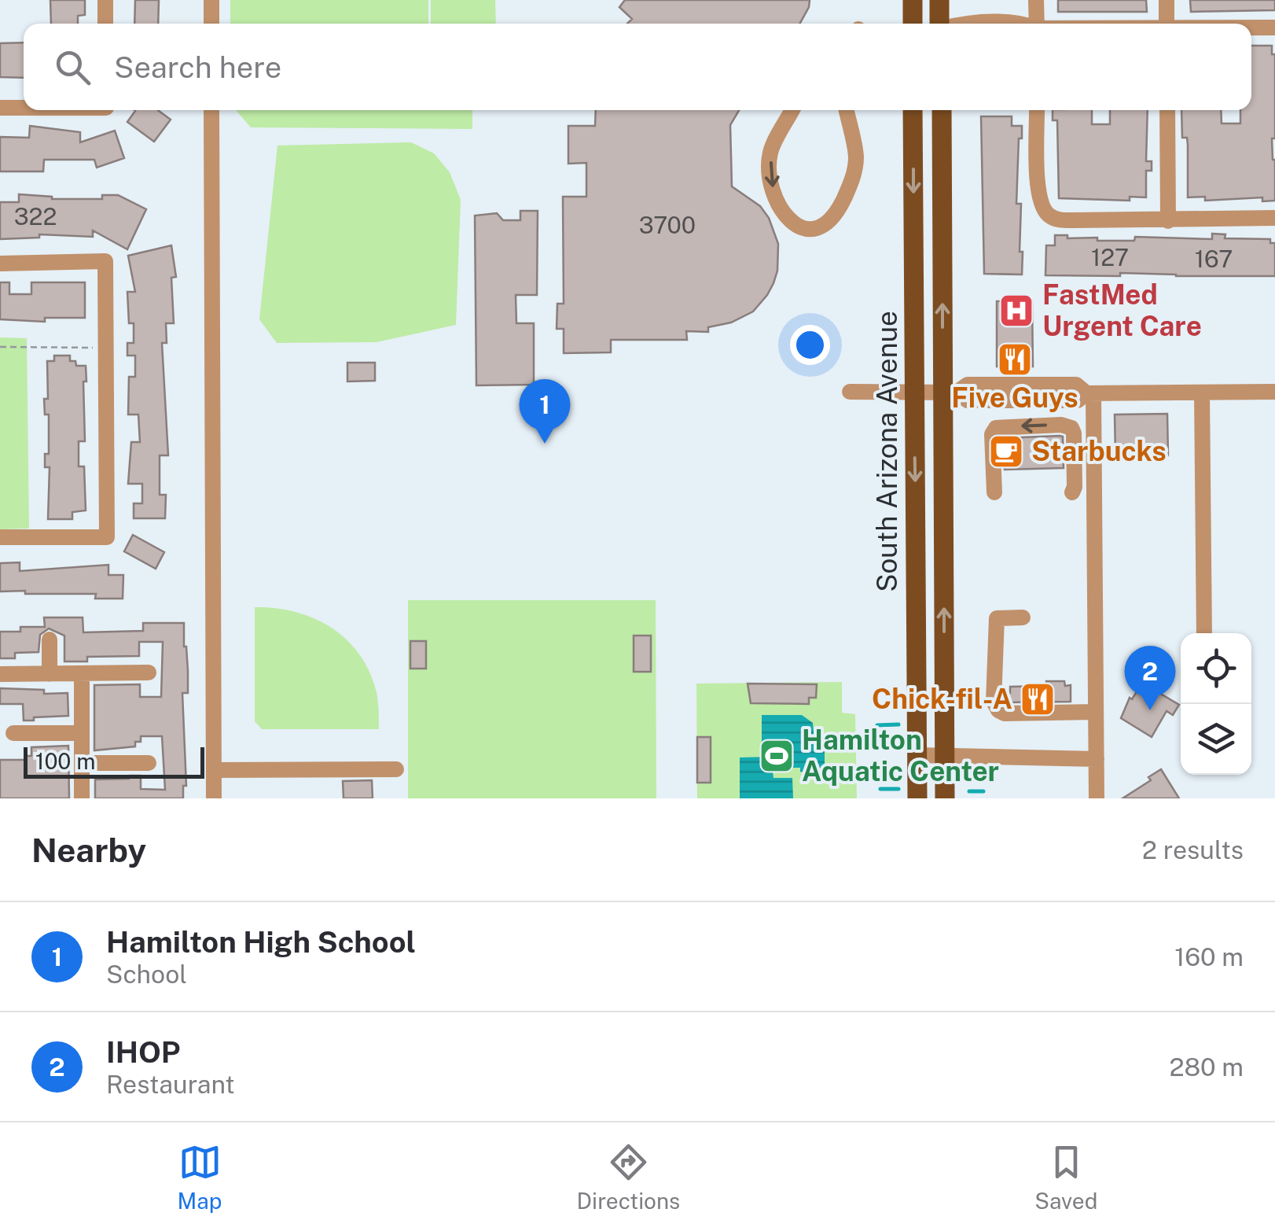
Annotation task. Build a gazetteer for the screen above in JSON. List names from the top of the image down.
{
  "streets": {
    "main road": ["South Arizona Avenue"]
  },
  "places": {
    "hospital": ["FastMed Urgent Care"],
    "restaurant": ["Five Guys", "Chick-fil-A"],
    "cafe": ["Starbucks"],
    "sports": ["Hamilton Aquatic Center"]
  },
  "house_numbers": [
    "322",
    "3700",
    "127",
    "167"
  ],
  "scale_bar": "100 m",
  "page": {
    "search": "Search here",
    "pins": ["1", "2"],
    "scale": "100 m",
    "heading": ["Nearby", "2 results"],
    "list": [
      {
        "mark": "1",
        "name": "Hamilton High School",
        "note": "School",
        "value": "160 m"
      },
      {
        "mark": "2",
        "name": "IHOP",
        "note": "Restaurant",
        "value": "280 m"
      }
    ],
    "nav": ["Map", "Directions", "Saved"]
  }
}
